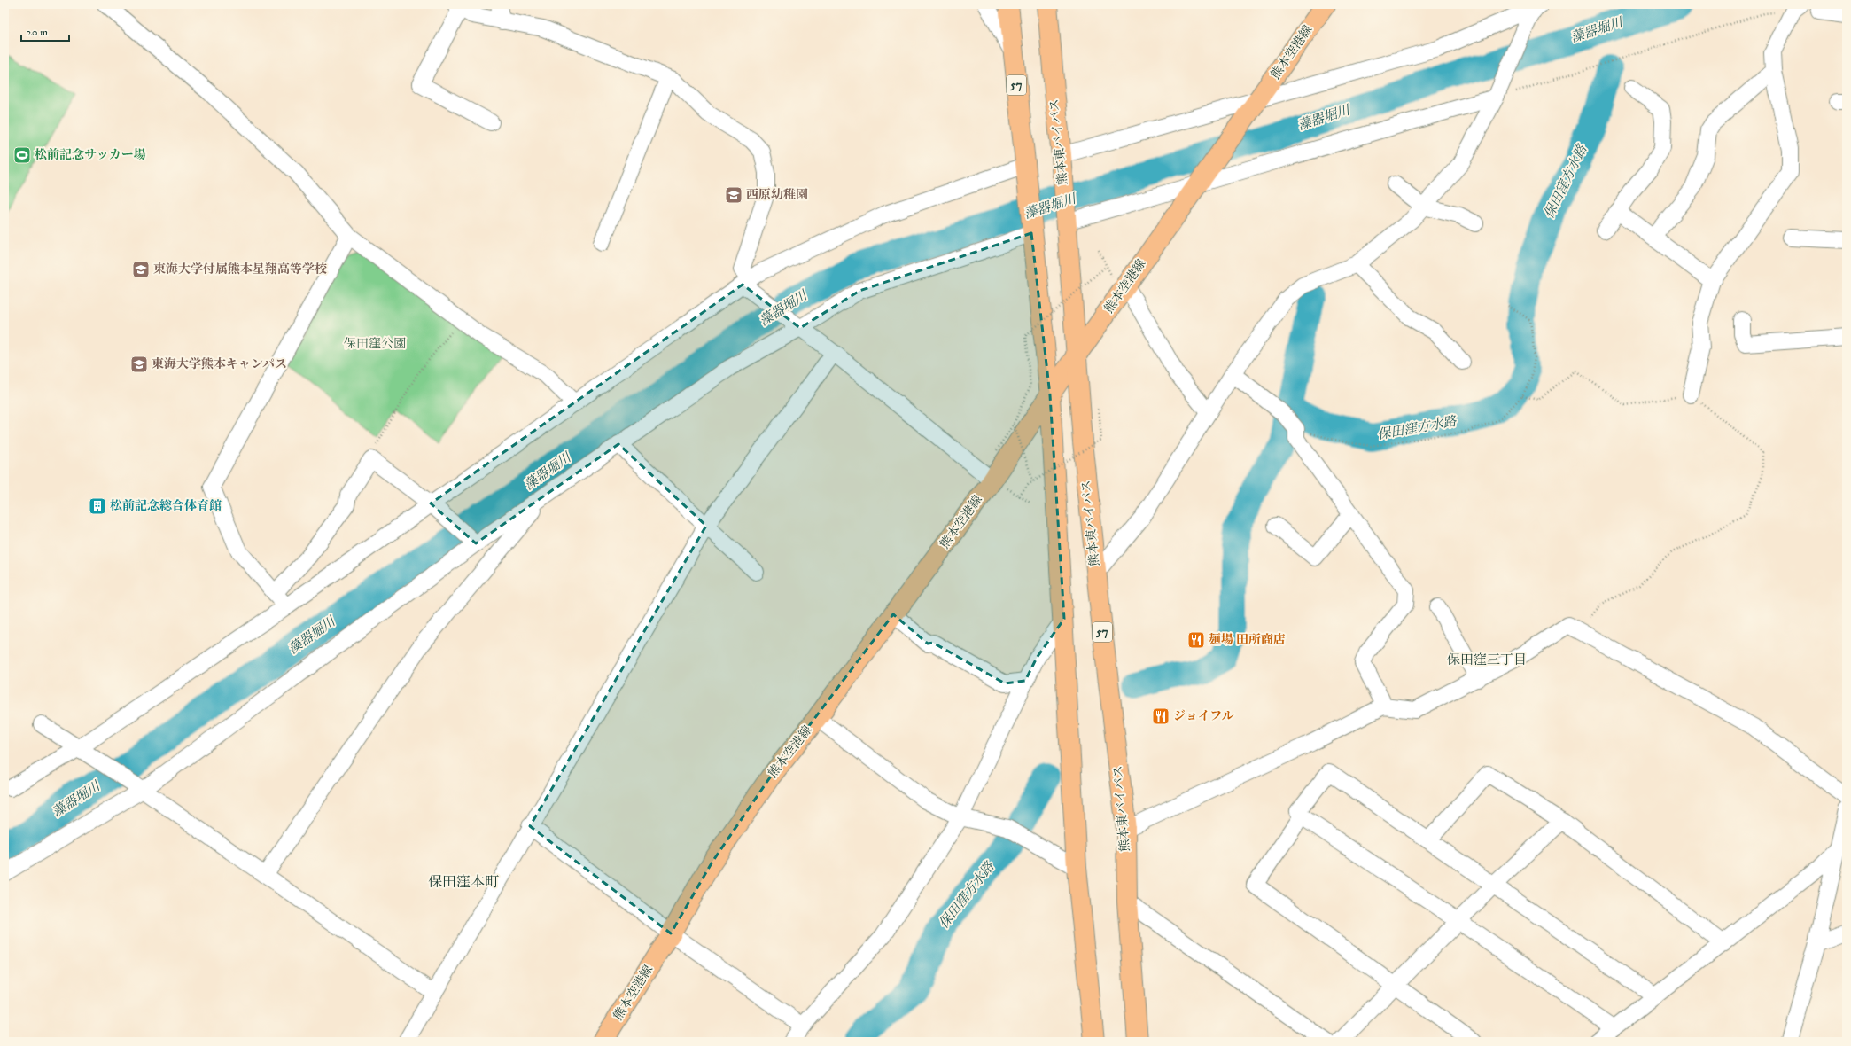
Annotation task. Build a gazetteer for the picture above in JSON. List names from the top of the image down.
{
  "streets": {
    "main road": ["熊本空港線", "57", "熊本東バイパス"]
  },
  "crossings": [
    ["熊本空港線", "57"],
    ["熊本空港線", "熊本東バイパス"]
  ],
  "districts": ["保田窪三丁目", "保田窪本町"],
  "water": ["藻器堀川", "保田窪方水路"],
  "parks": ["保田窪公園"],
  "places": {
    "sports": ["松前記念サッカー場"],
    "school or university": ["西原幼稚園", "東海大学付属熊本星翔高等学校", "東海大学熊本キャンパス"],
    "building": ["松前記念総合体育館"],
    "restaurant": ["麺場 田所商店", "ジョイフル"]
  },
  "scale_bar": "20 m"
}
